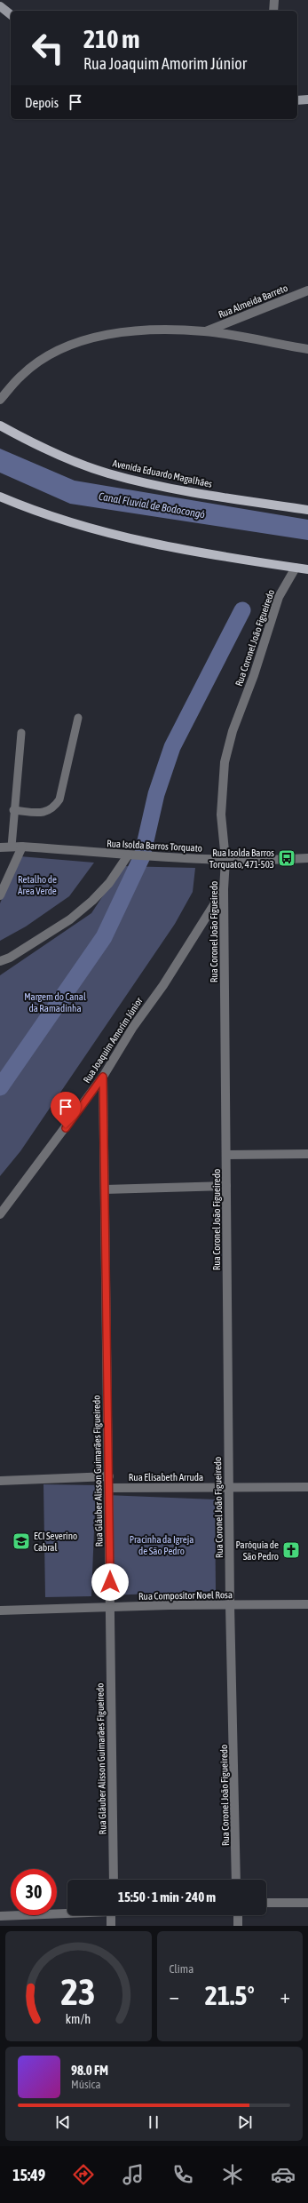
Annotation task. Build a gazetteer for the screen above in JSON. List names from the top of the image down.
{
  "streets": {
    "main road": ["Avenida Eduardo Magalhães"],
    "street": [
      "Rua Almeida Barreto",
      "Rua Coronel João Figueiredo",
      "Rua Isolda Barros Torquato",
      "Rua Joaquim Amorim Júnior",
      "Rua Gláuber Alisson Guimarães Figueiredo",
      "Rua Elisabeth Arruda",
      "Rua Compositor Noel Rosa"
    ]
  },
  "crossings": [
    ["Rua Coronel João Figueiredo", "Rua Isolda Barros Torquato"],
    ["Rua Coronel João Figueiredo", "Rua Joaquim Amorim Júnior"],
    ["Rua Coronel João Figueiredo", "Rua Elisabeth Arruda"],
    ["Rua Coronel João Figueiredo", "Rua Compositor Noel Rosa"],
    ["Rua Joaquim Amorim Júnior", "Rua Gláuber Alisson Guimarães Figueiredo"],
    ["Rua Gláuber Alisson Guimarães Figueiredo", "Rua Elisabeth Arruda"],
    ["Rua Gláuber Alisson Guimarães Figueiredo", "Rua Compositor Noel Rosa"]
  ],
  "water": ["Canal Fluvial de Bodocongó"],
  "parks": ["Retalho de Área Verde", "Margem do Canal da Ramadinha", "Pracinha da Igreja de São Pedro"],
  "places": {
    "bus stop": ["Rua Isolda Barros Torquato, 471-503"],
    "school or university": ["ECI Severino Cabral"],
    "church": ["Paróquia de São Pedro"]
  },
  "page": {
    "turn": ["210 m", "Rua Joaquim Amorim Júnior"],
    "then": "Depois",
    "limit": "30",
    "trip": "15:50 · 1 min · 240 m",
    "tile": "Clima",
    "heat": ["−", "21.5°", "+"],
    "song": ["98.0 FM", "Música"],
    "tabs": "15:49",
    "gauge": ["23", "km/h"]
  }
}
